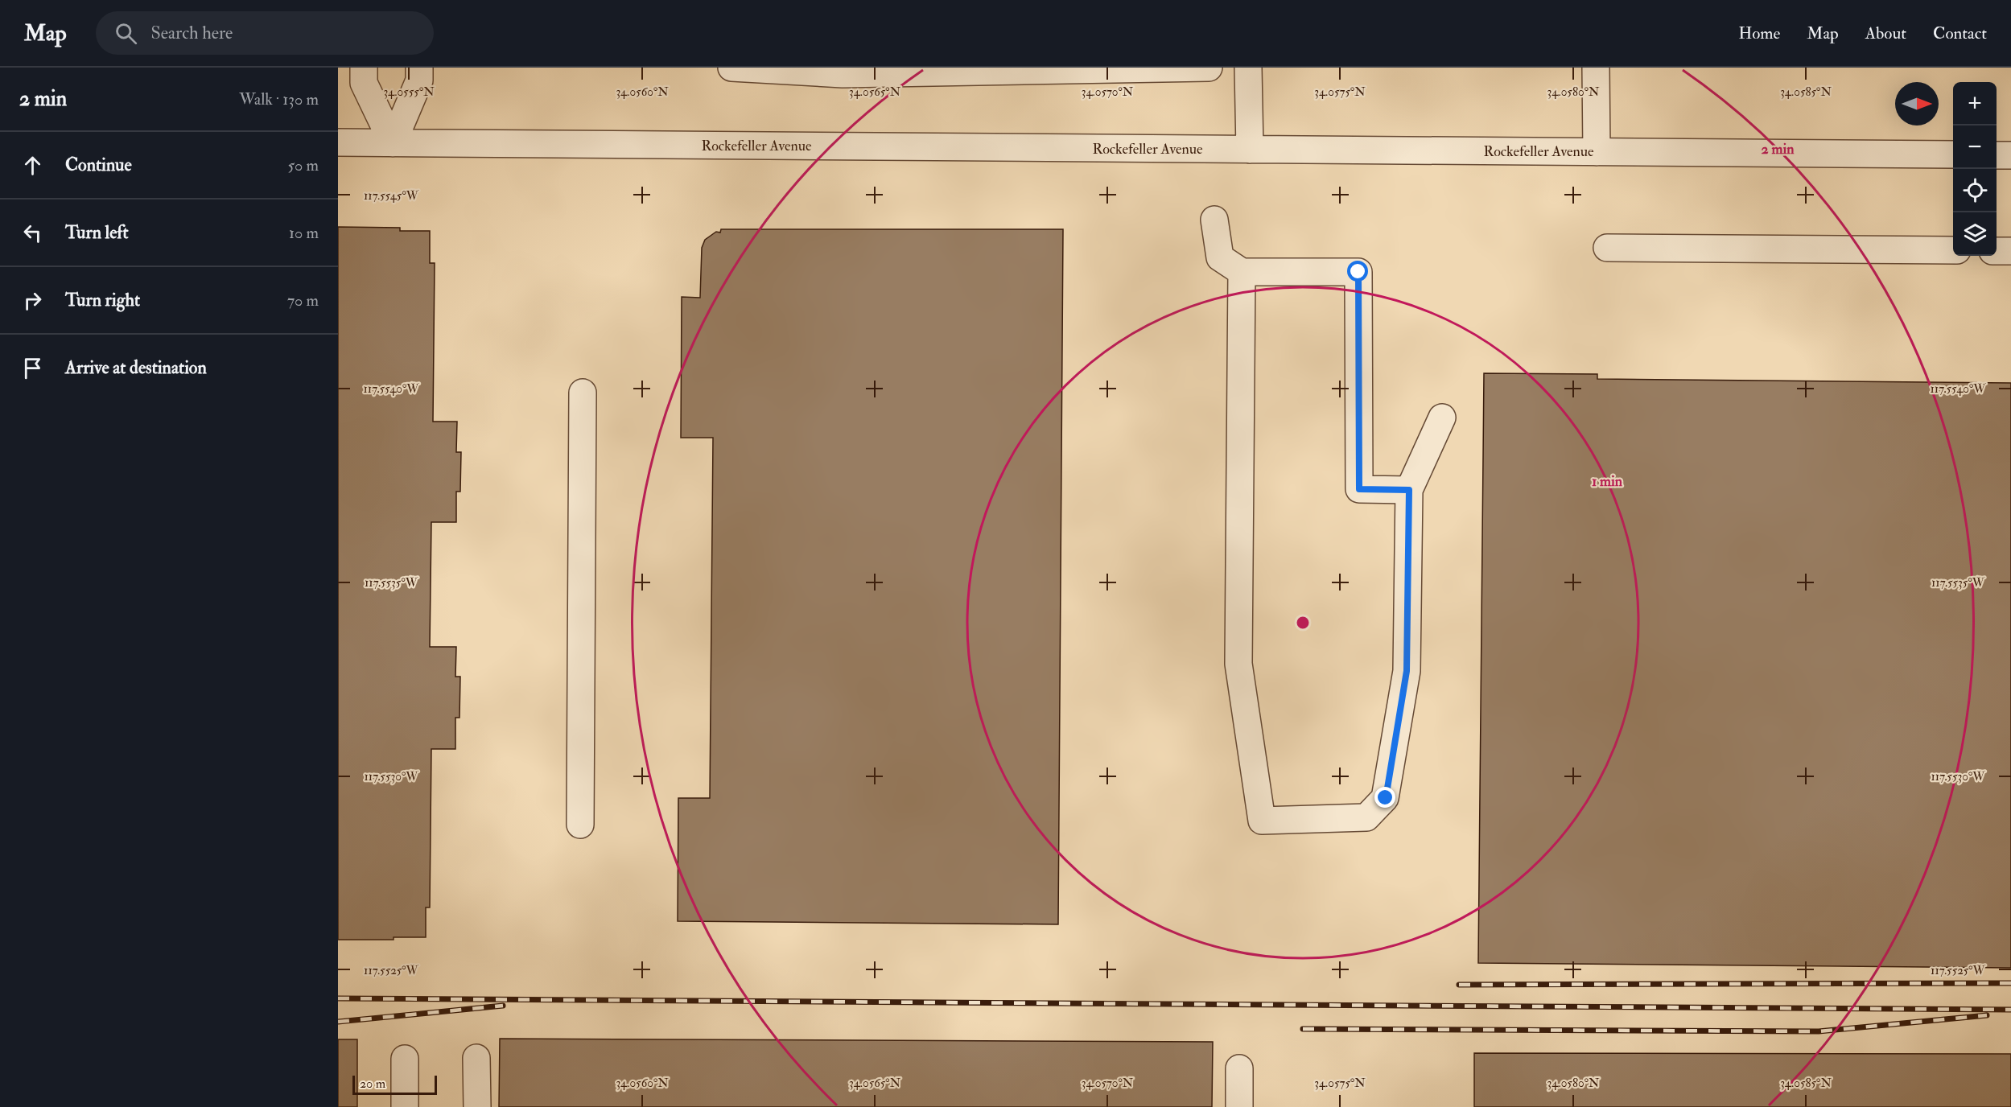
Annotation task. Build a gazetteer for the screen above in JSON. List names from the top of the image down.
{
  "streets": {
    "street": ["Rockefeller Avenue"]
  },
  "scale_bar": "20 m",
  "north": "right",
  "page": {
    "header": "Map",
    "search": "Search here",
    "nav": [
      "Home",
      "Map",
      "About",
      "Contact"
    ],
    "heading": ["2 min", "Walk · 130 m"],
    "map_buttons": ["+", "−"],
    "list": [
      ["Continue", "50 m"],
      ["Turn left", "10 m"],
      ["Turn right", "70 m"],
      "Arrive at destination"
    ],
    "scale": "20 m"
  },
  "coordinates": [
    "34.0555°N",
    "34.0560°N",
    "34.0565°N",
    "34.0570°N",
    "34.0575°N",
    "34.0580°N",
    "34.0585°N",
    "117.5545°W",
    "117.5540°W",
    "117.5535°W",
    "117.5530°W",
    "117.5525°W"
  ],
  "rings": ["2 min", "1 min"]
}
